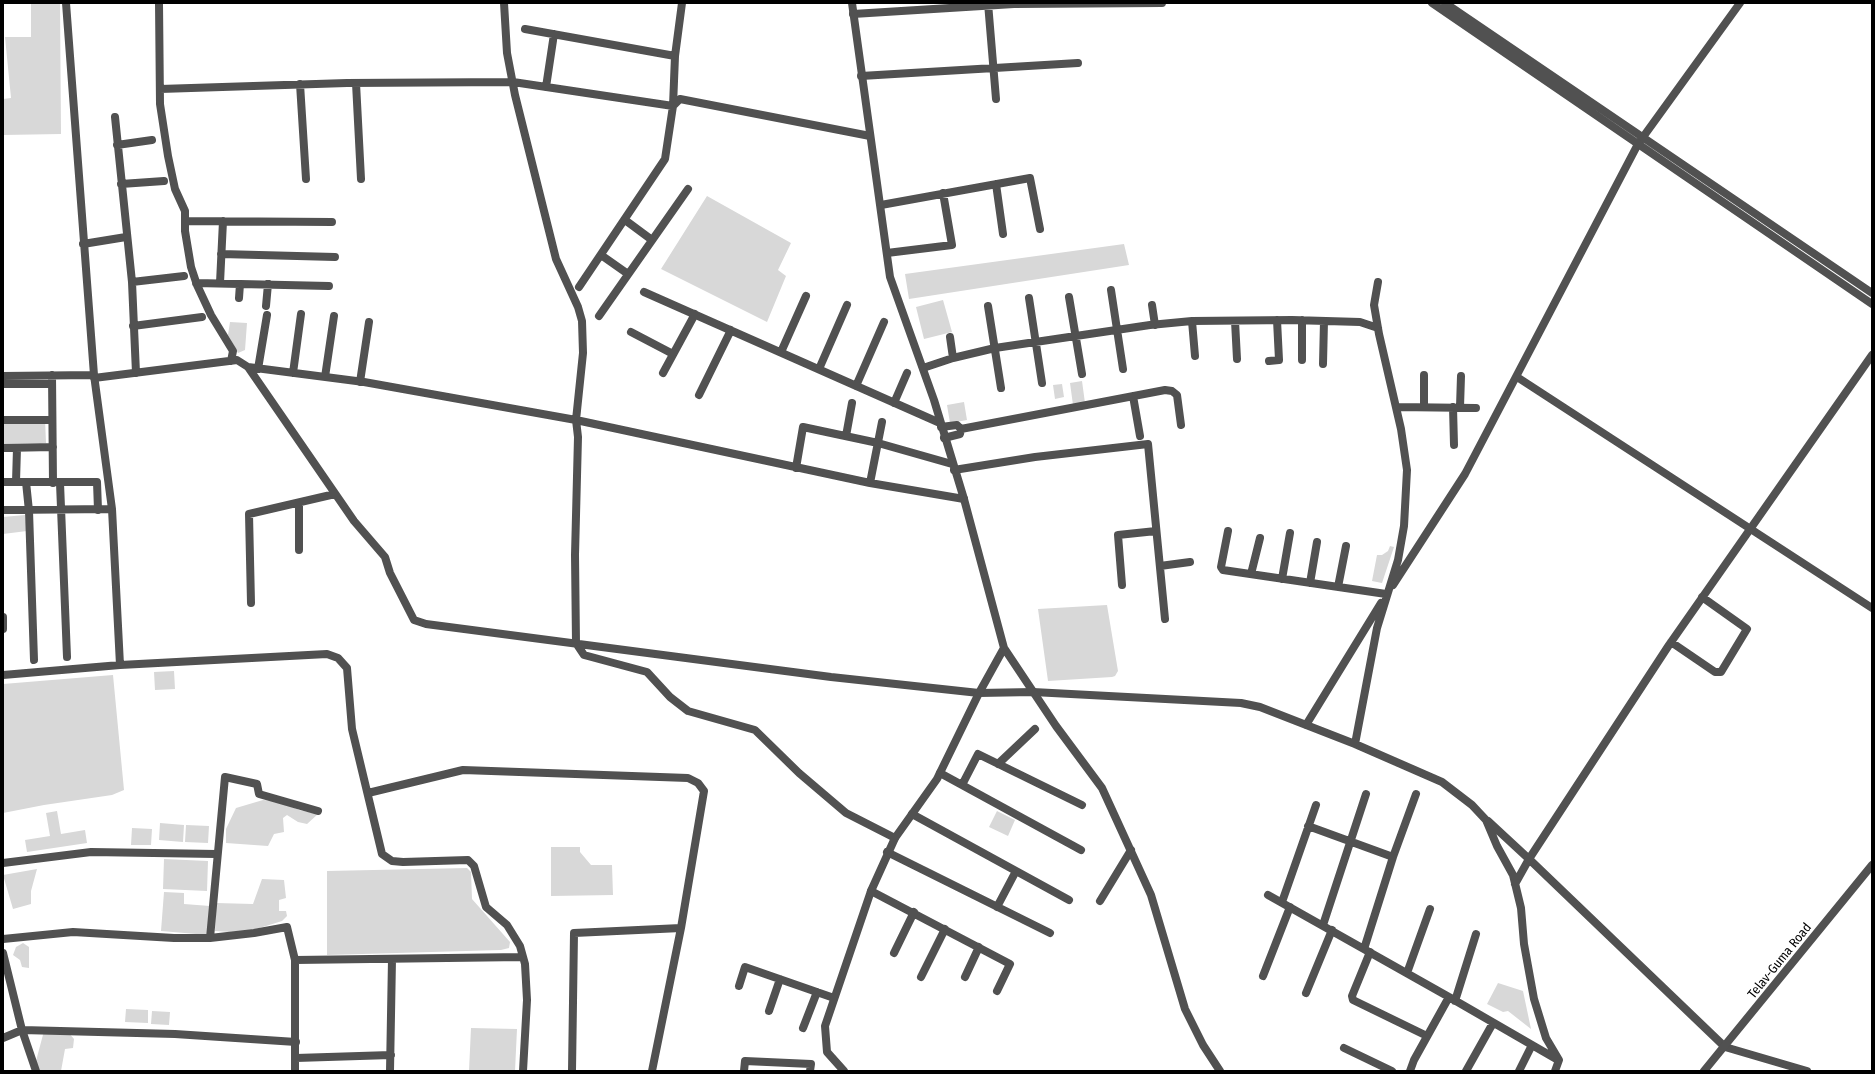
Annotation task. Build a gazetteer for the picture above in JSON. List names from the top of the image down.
{
  "streets": {
    "street": ["Telav-Guma Road"]
  }
}
